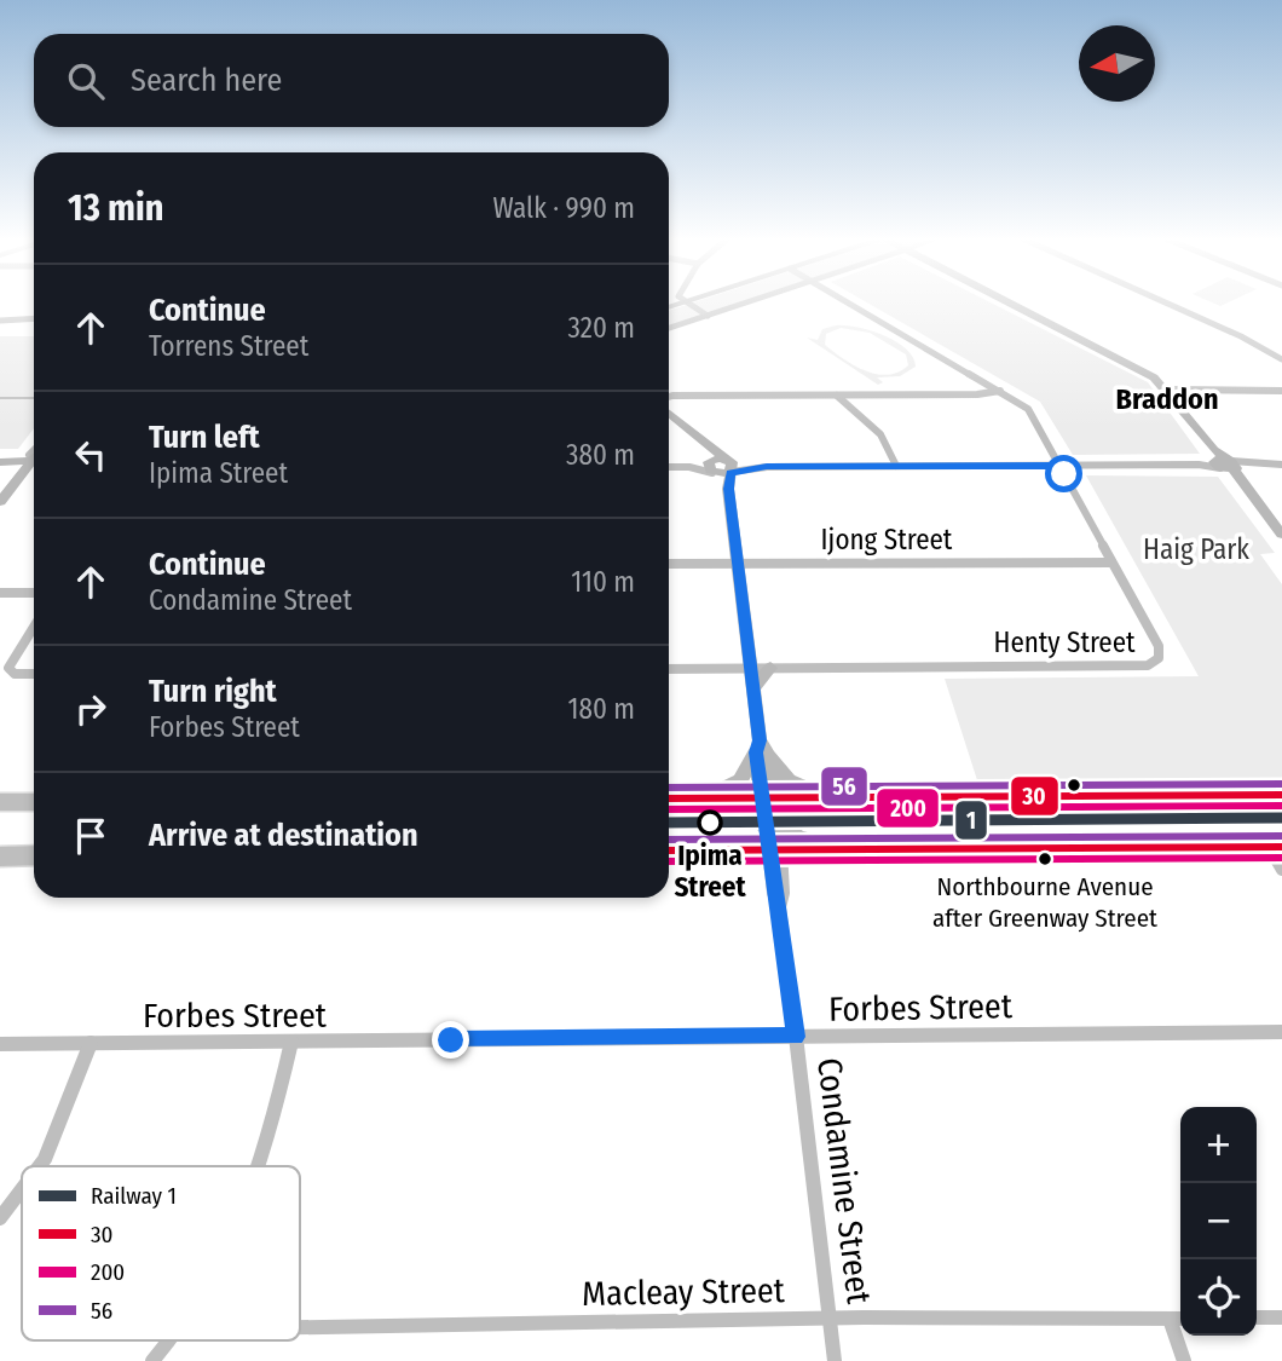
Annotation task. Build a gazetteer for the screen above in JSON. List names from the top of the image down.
{
  "streets": {
    "street": [
      "Ijong Street",
      "Henty Street",
      "Forbes Street",
      "Condamine Street",
      "Macleay Street"
    ]
  },
  "crossings": [
    ["Ijong Street", "Henty Street"],
    ["Forbes Street", "Condamine Street"],
    ["Condamine Street", "Macleay Street"]
  ],
  "districts": ["Braddon"],
  "parks": ["Haig Park"],
  "places": ["Ipima Street", "Northbourne Avenue after Greenway Street"],
  "lines": [
    "transit line 56",
    "transit line 30",
    "transit line 200",
    "rail line 1"
  ],
  "legend": [
    "Railway 1",
    "30",
    "200",
    "56"
  ],
  "north": "left",
  "page": {
    "search": "Search here",
    "heading": ["13 min", "Walk · 990 m"],
    "list": [
      ["Continue", "Torrens Street", "320 m"],
      ["Turn left", "Ipima Street", "380 m"],
      ["Continue", "Condamine Street", "110 m"],
      ["Turn right", "Forbes Street", "180 m"],
      "Arrive at destination"
    ],
    "map_buttons": ["+", "−"]
  }
}
